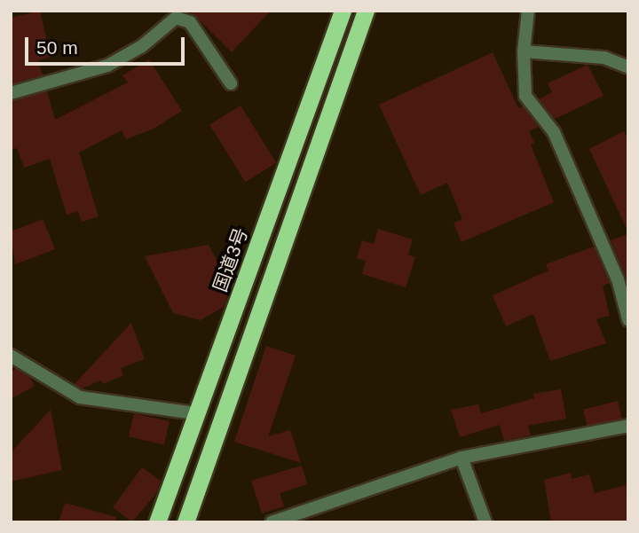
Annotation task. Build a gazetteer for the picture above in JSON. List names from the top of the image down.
{
  "streets": {
    "highway": ["国道3号"]
  },
  "scale_bar": "50 m"
}
